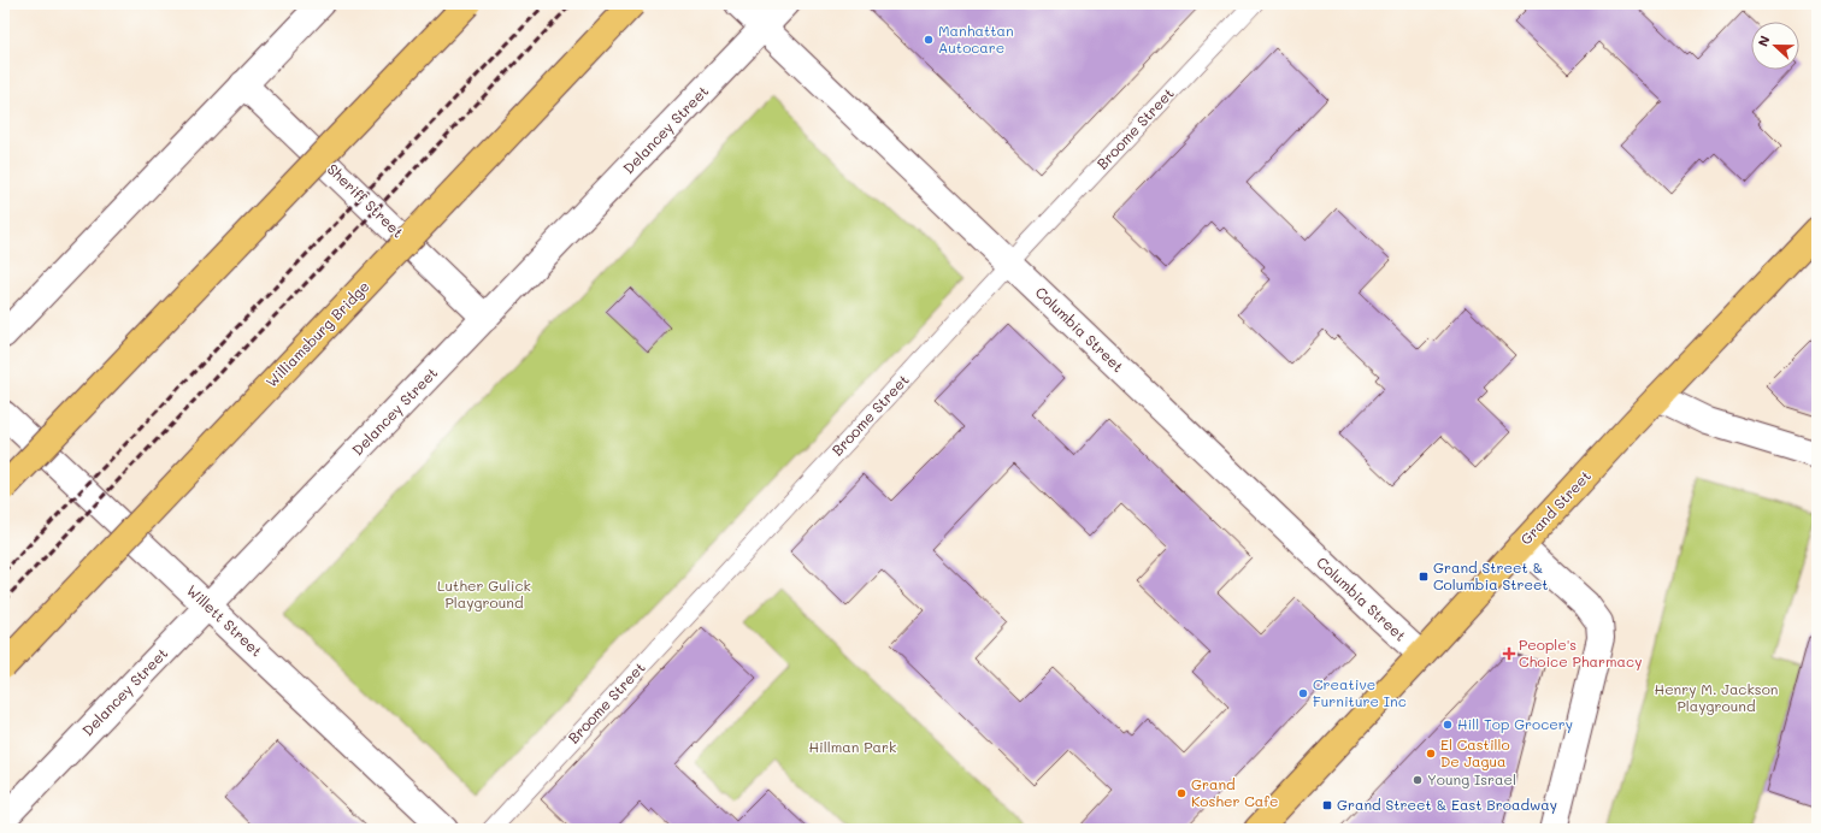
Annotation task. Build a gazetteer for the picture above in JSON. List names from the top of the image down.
{
  "streets": {
    "main road": ["Williamsburg Bridge", "Grand Street"],
    "street": [
      "Delancey Street",
      "Sheriff Street",
      "Columbia Street",
      "Willett Street"
    ],
    "lane": ["Broome Street"]
  },
  "crossings": [
    ["Broome Street", "Columbia Street"],
    ["Delancey Street", "Sheriff Street"],
    ["Delancey Street", "Columbia Street"],
    ["Delancey Street", "Willett Street"],
    ["Columbia Street", "Grand Street"]
  ],
  "parks": ["Luther Gulick Playground", "Henry M. Jackson Playground", "Hillman Park"],
  "places": {
    "other": [
      "Manhattan Autocare",
      "Creative Furniture Inc",
      "Hill Top Grocery",
      "El Castillo De Jagua",
      "Young Israel",
      "Grand Kosher Cafe"
    ],
    "transit": ["Grand Street & Columbia Street", "Grand Street & East Broadway"],
    "health": ["People's Choice Pharmacy"]
  },
  "north": "left"
}
